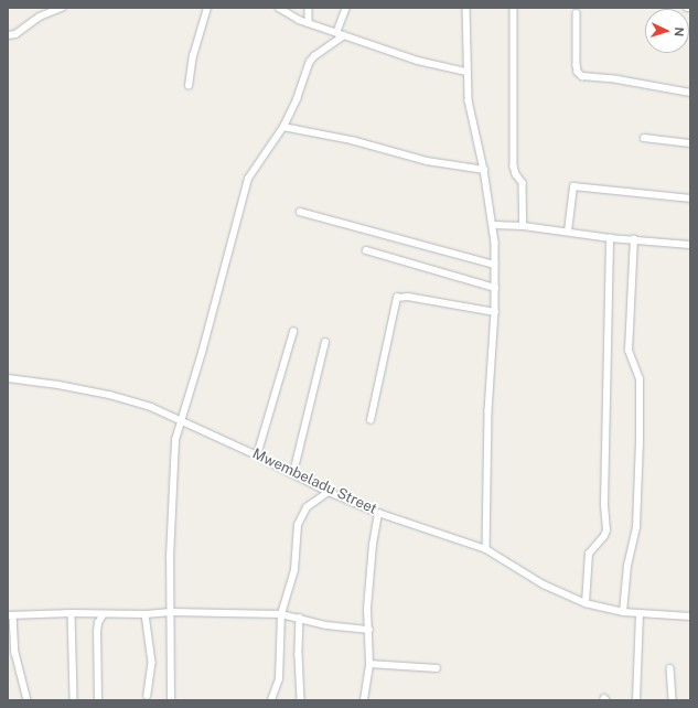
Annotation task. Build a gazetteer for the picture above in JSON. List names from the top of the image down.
{
  "streets": {
    "street": ["Mwembeladu Street"]
  },
  "north": "right"
}
